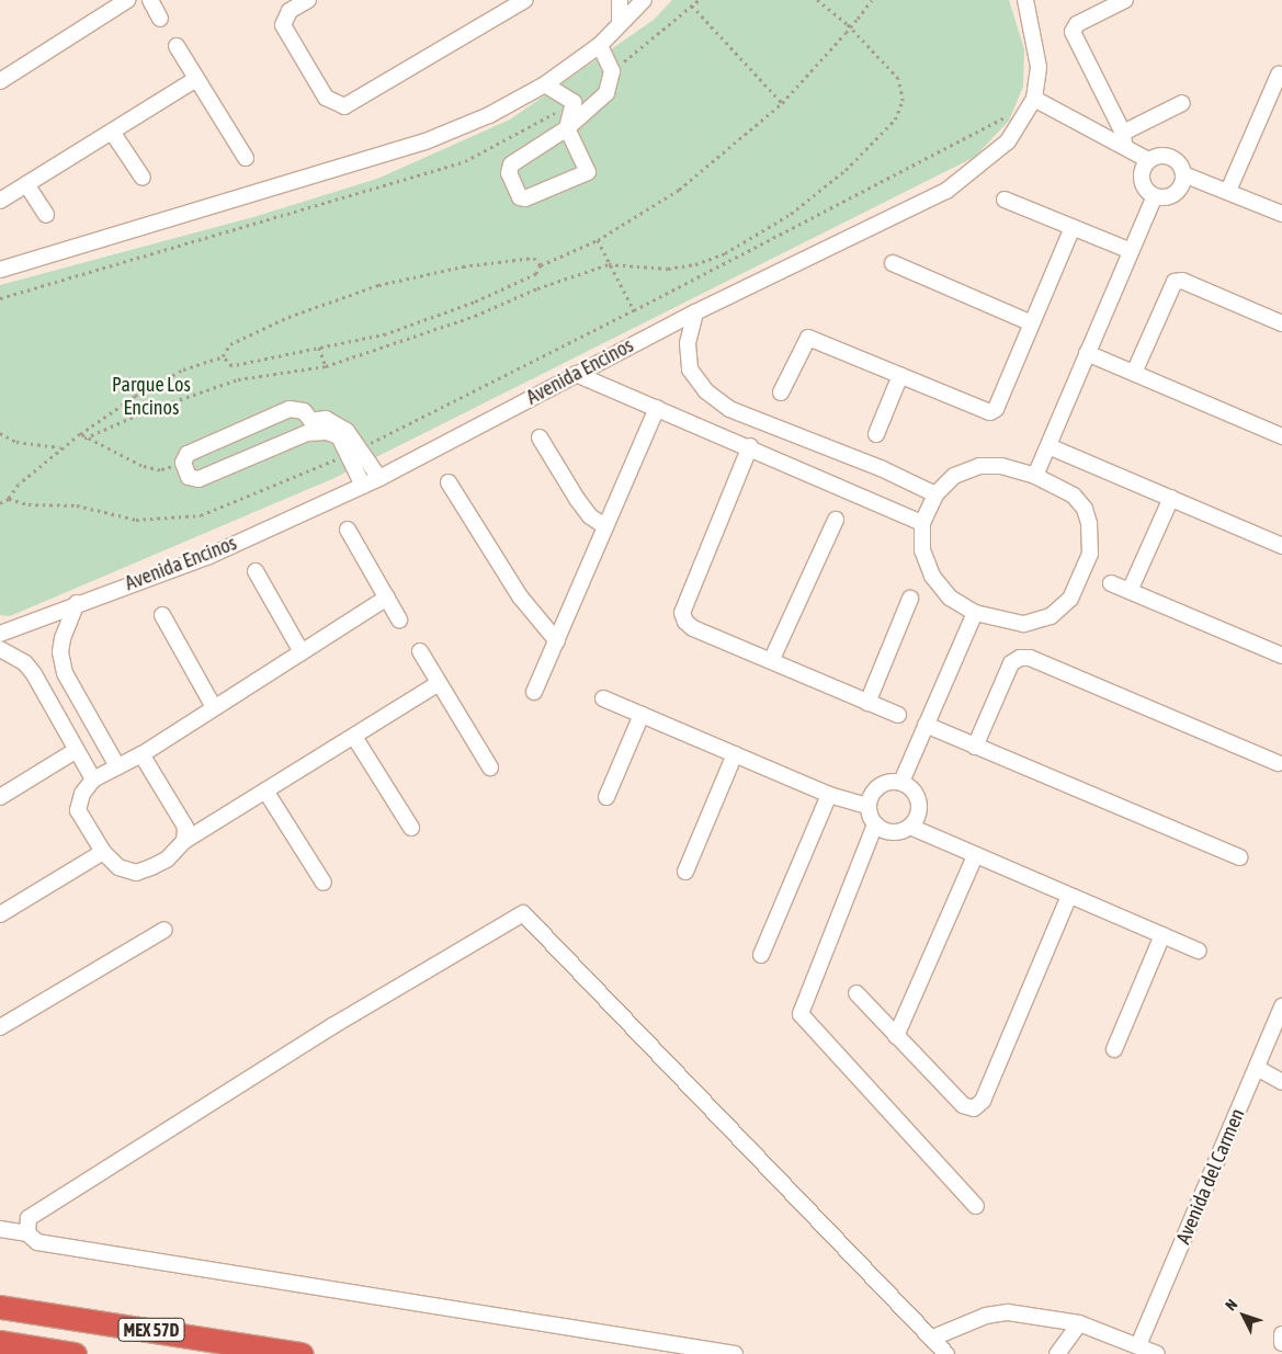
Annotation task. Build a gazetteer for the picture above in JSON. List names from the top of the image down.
{
  "streets": {
    "highway": ["MEX 57D"],
    "street": ["Avenida Encinos", "Avenida del Carmen"]
  },
  "parks": ["Parque Los Encinos"],
  "north": "top left"
}
